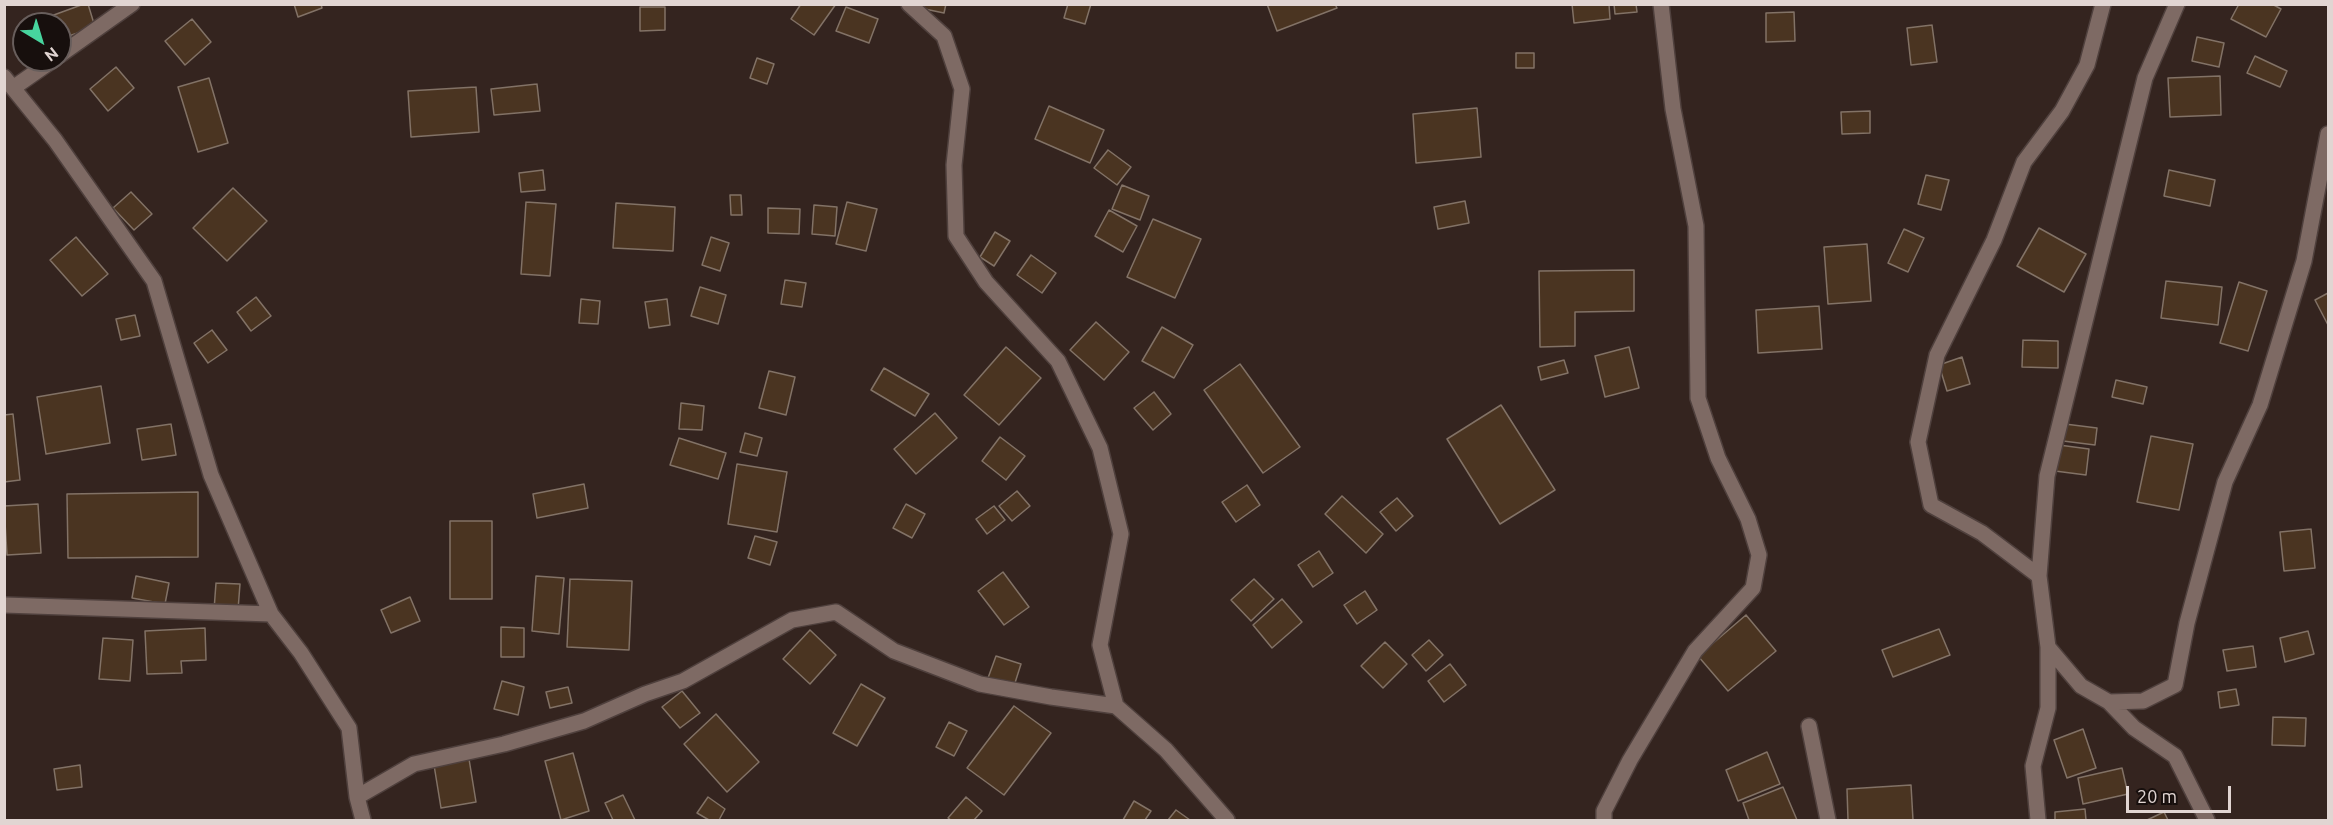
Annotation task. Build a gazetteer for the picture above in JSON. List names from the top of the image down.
{
  "scale_bar": "20 m",
  "north": "bottom right"
}
